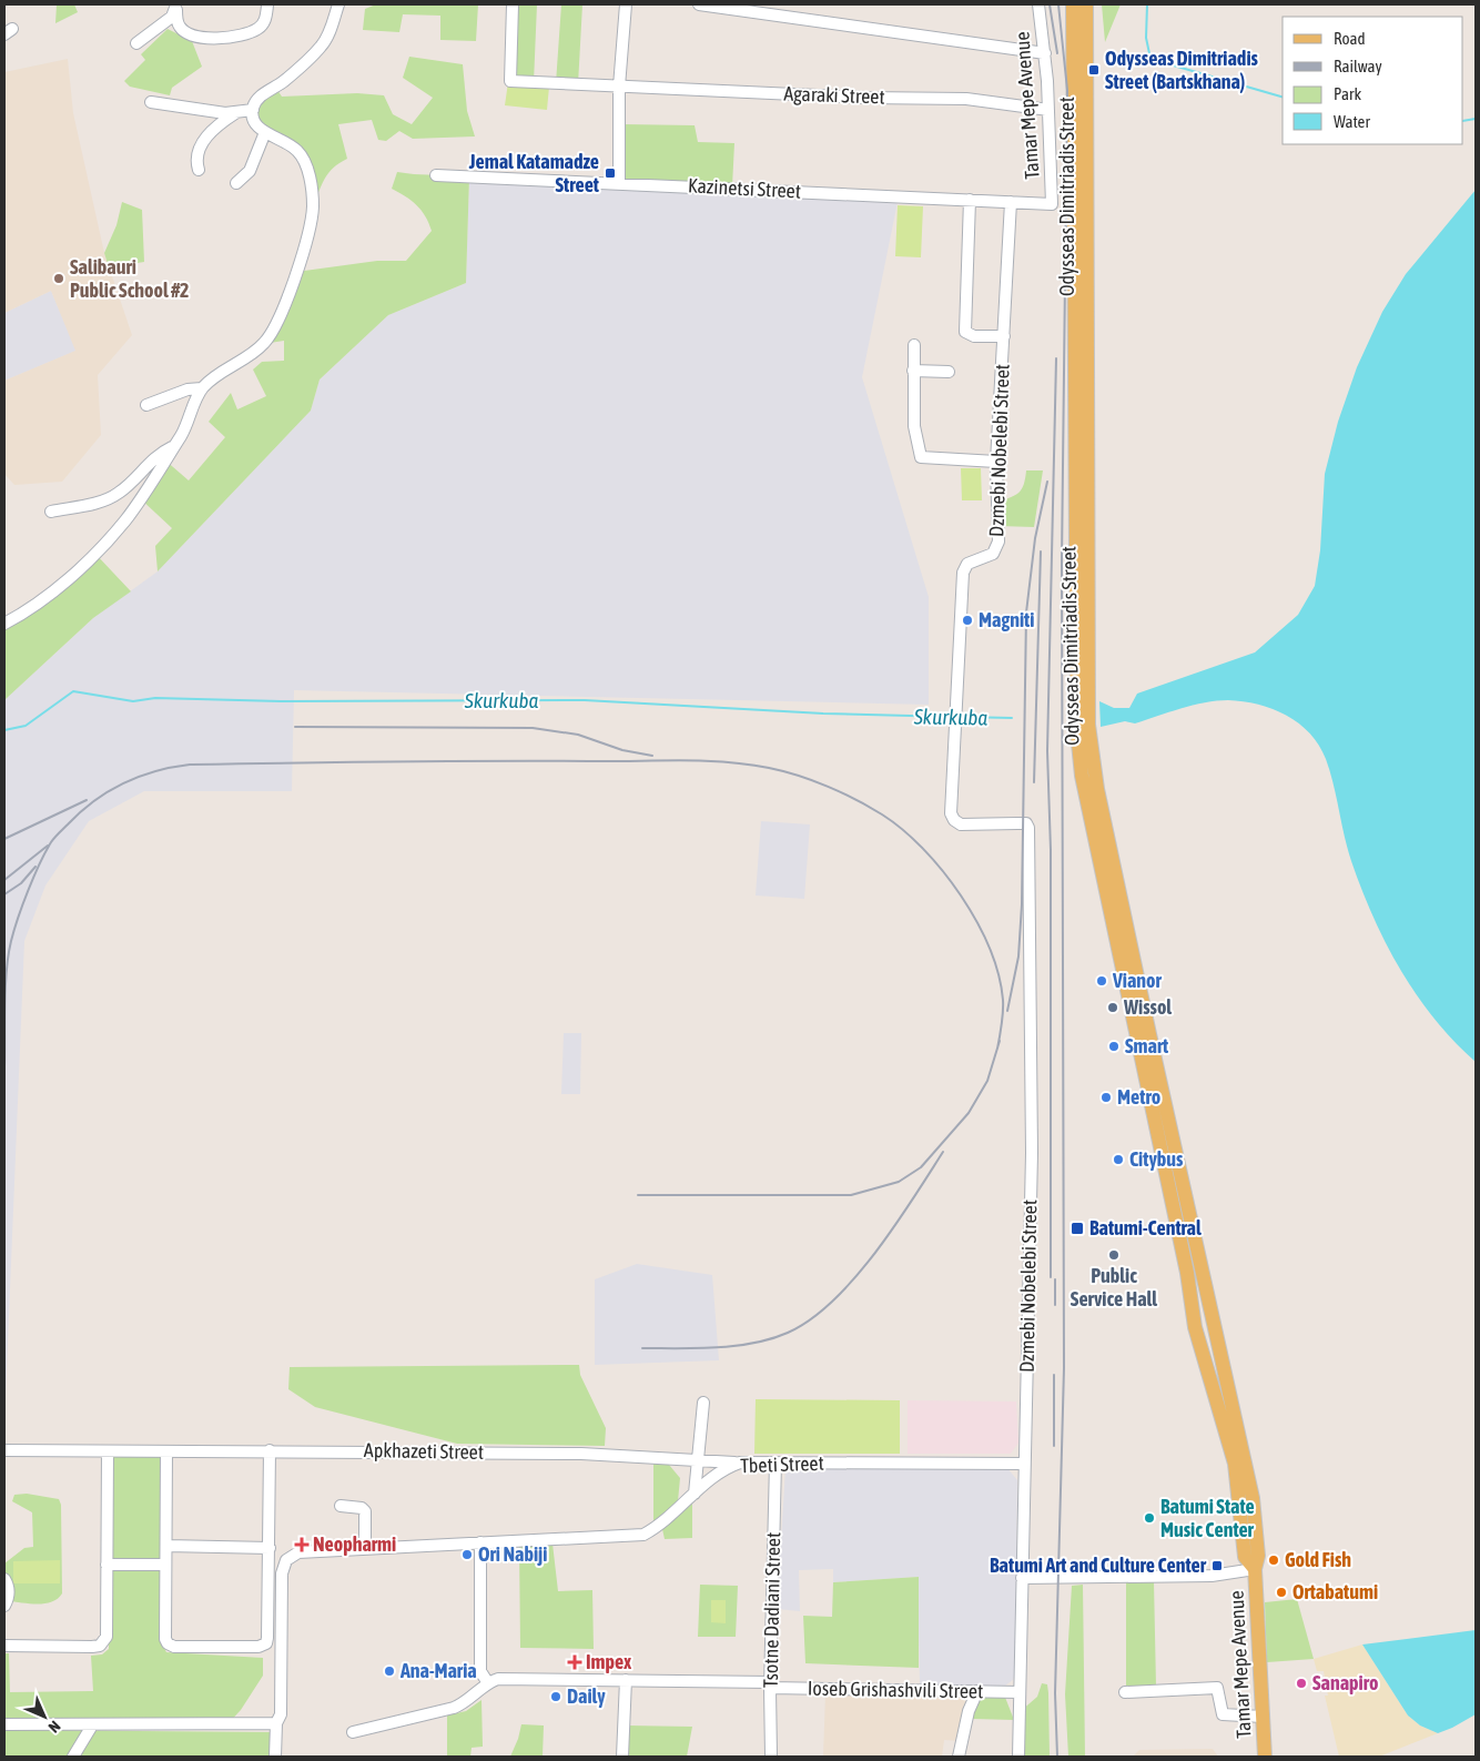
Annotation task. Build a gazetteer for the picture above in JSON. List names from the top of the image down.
{
  "streets": {
    "main road": ["Tamar Mepe Avenue", "Odysseas Dimitriadis Street"],
    "street": [
      "Agaraki Street",
      "Kazinetsi Street",
      "Dzmebi Nobelebi Street",
      "Apkhazeti Street",
      "Tbeti Street",
      "Tsotne Dadiani Street",
      "Ioseb Grishashvili Street"
    ]
  },
  "crossings": [
    ["Agaraki Street", "Tamar Mepe Avenue"],
    ["Tamar Mepe Avenue", "Kazinetsi Street"],
    ["Kazinetsi Street", "Dzmebi Nobelebi Street"],
    ["Dzmebi Nobelebi Street", "Tbeti Street"],
    ["Dzmebi Nobelebi Street", "Ioseb Grishashvili Street"],
    ["Apkhazeti Street", "Tbeti Street"],
    ["Tbeti Street", "Tsotne Dadiani Street"],
    ["Tsotne Dadiani Street", "Ioseb Grishashvili Street"]
  ],
  "water": ["Skurkuba"],
  "places": {
    "transit": [
      "Odysseas Dimitriadis Street (Bartskhana)",
      "Jemal Katamadze Street",
      "Batumi-Central",
      "Batumi Art and Culture Center"
    ],
    "other": [
      "Salibauri Public School #2",
      "Magniti",
      "Vianor",
      "Wissol",
      "Smart",
      "Metro",
      "Citybus",
      "Public Service Hall",
      "Batumi State Music Center",
      "Ori Nabiji",
      "Gold Fish",
      "Ortabatumi",
      "Ana-Maria",
      "Sanapiro",
      "Daily"
    ],
    "health": ["Neopharmi", "Impex"]
  },
  "legend": [
    "Road",
    "Railway",
    "Park",
    "Water"
  ],
  "north": "bottom right"
}
